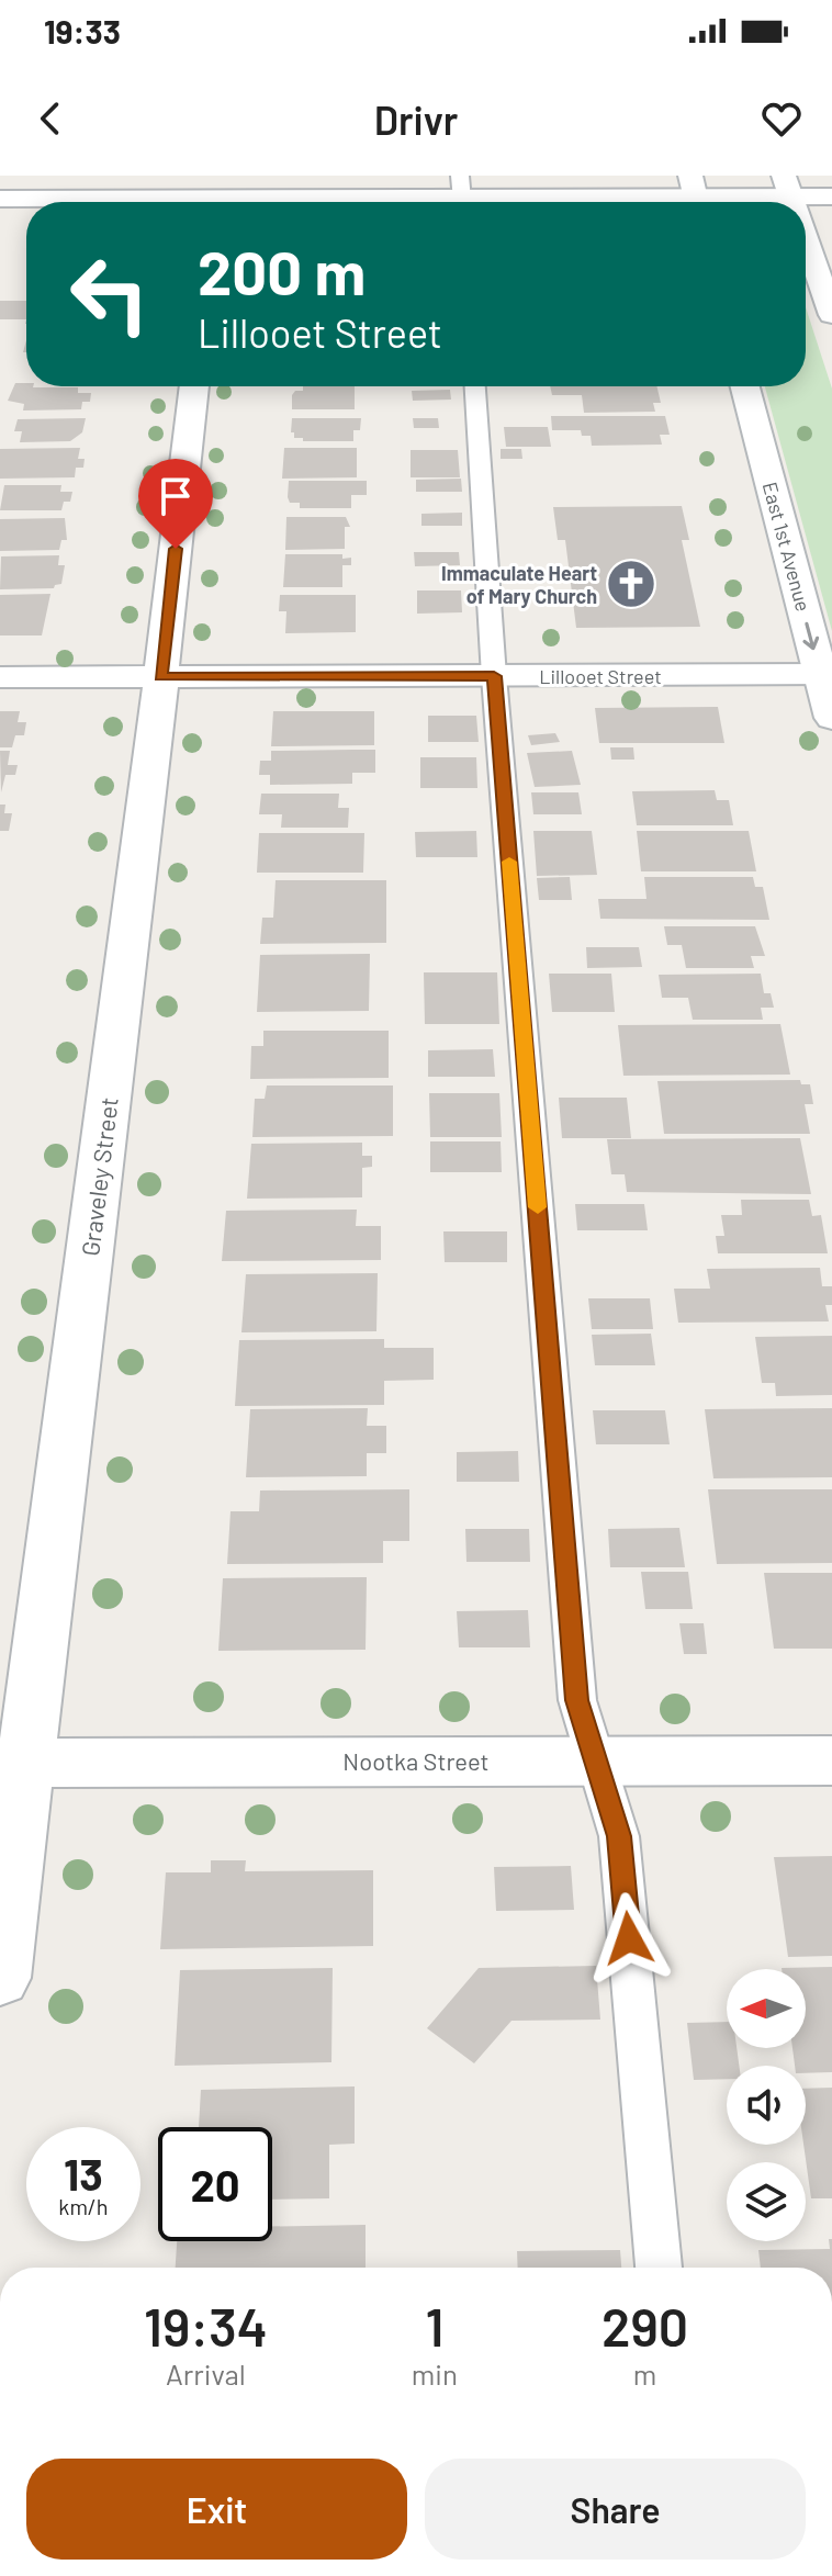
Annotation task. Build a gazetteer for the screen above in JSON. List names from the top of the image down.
{
  "streets": {
    "street": [
      "East 1st Avenue",
      "Lillooet Street",
      "Graveley Street",
      "Nootka Street"
    ]
  },
  "crossings": [
    ["East 1st Avenue", "Lillooet Street"],
    ["Lillooet Street", "Graveley Street"],
    ["Graveley Street", "Nootka Street"]
  ],
  "one_way": ["East 1st Avenue"],
  "places": {
    "church": ["Immaculate Heart of Mary Church"]
  },
  "north": "left",
  "page": {
    "status": "19:33",
    "header": "Drivr",
    "turn": ["200 m", "Lillooet Street"],
    "speed": "13 km/h",
    "limit": "20",
    "eta": [
      "19:34",
      "Arrival",
      "1",
      "min",
      "290",
      "m"
    ],
    "buttons": ["Exit", "Share"]
  }
}
